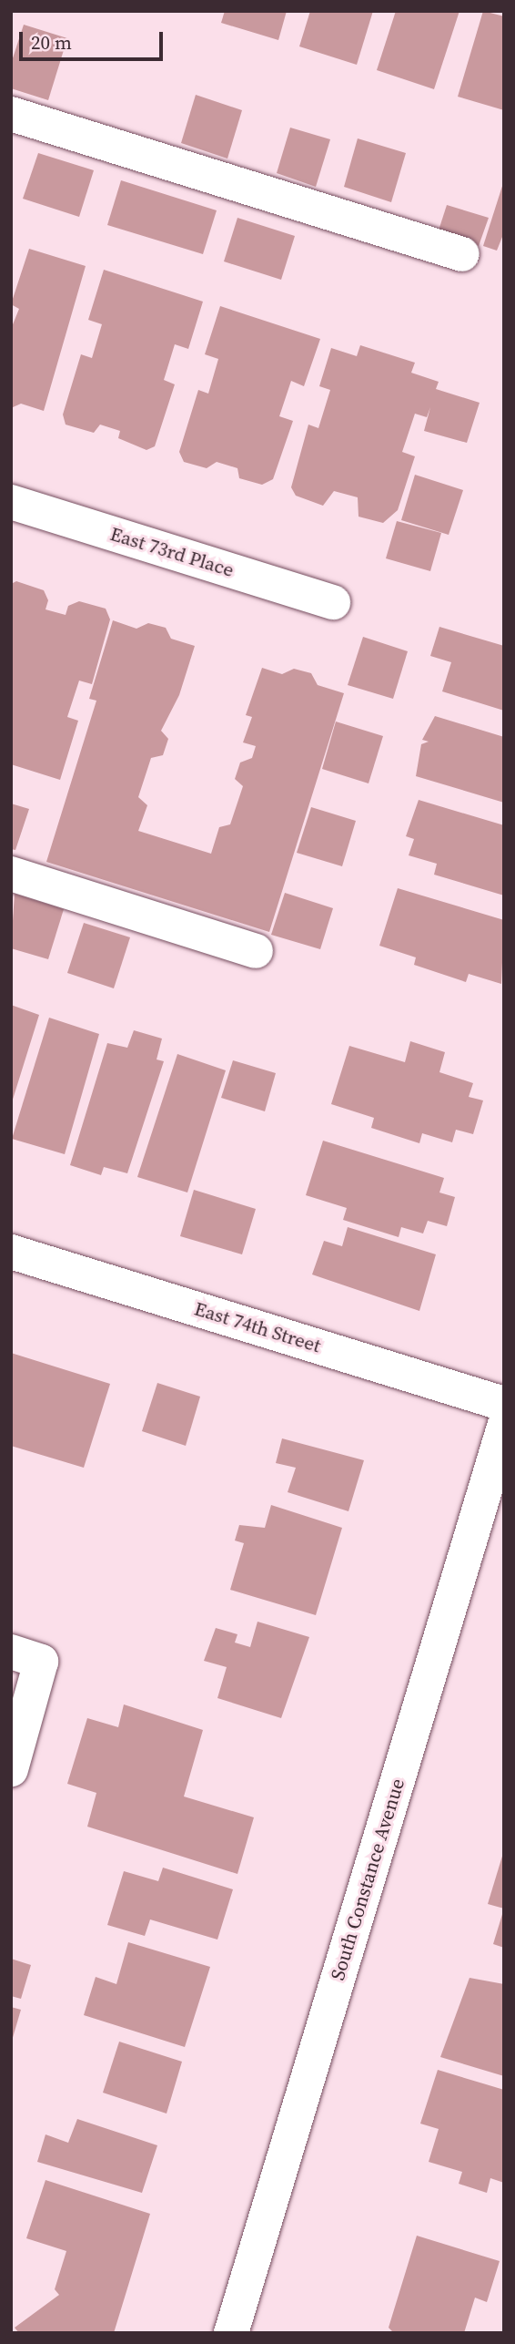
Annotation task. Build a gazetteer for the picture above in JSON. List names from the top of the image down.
{
  "streets": {
    "street": ["East 73rd Place", "East 74th Street", "South Constance Avenue"]
  },
  "scale_bar": "20 m"
}
